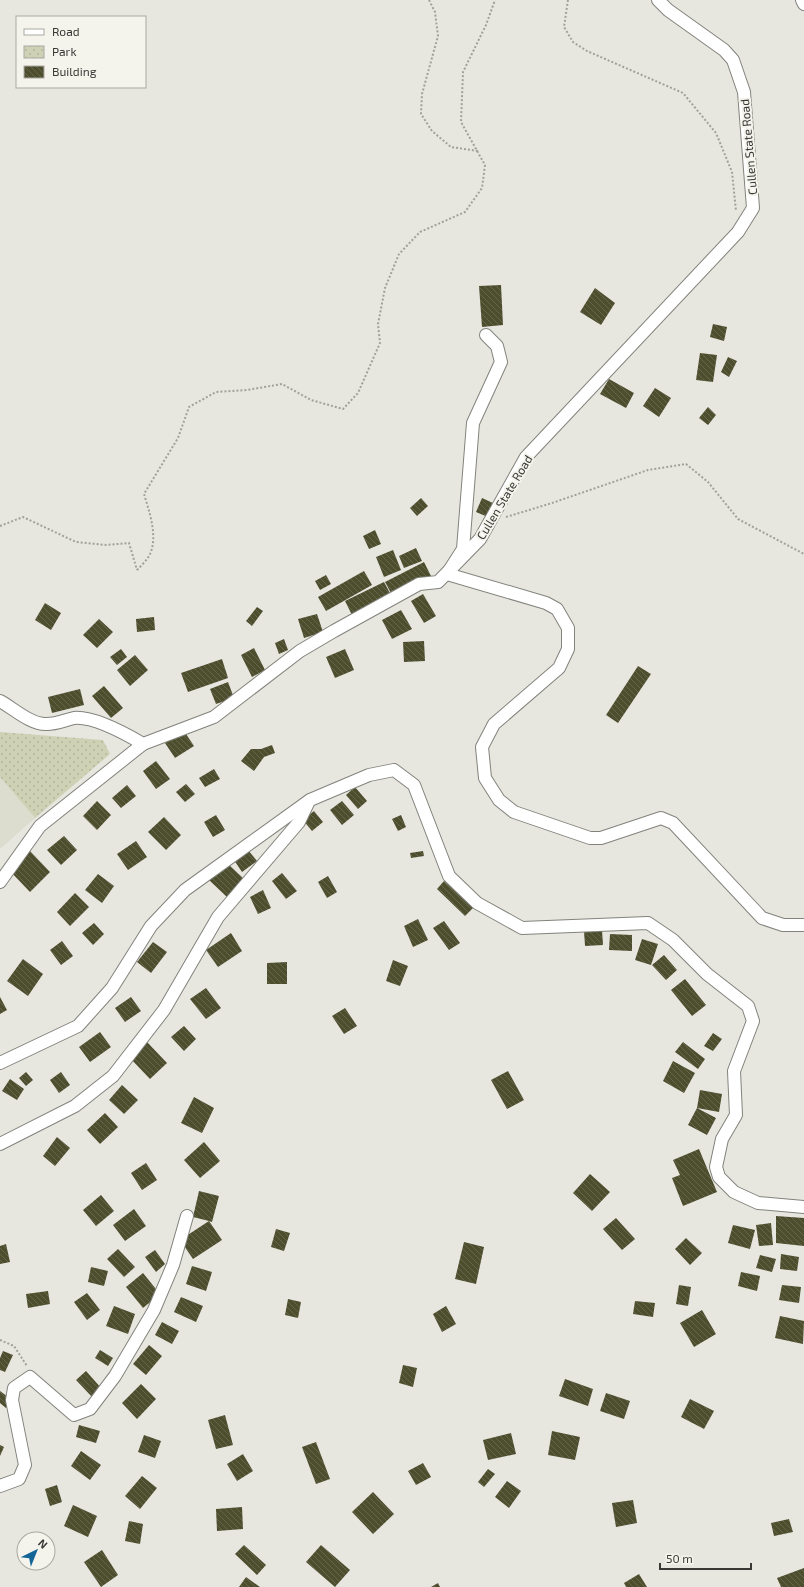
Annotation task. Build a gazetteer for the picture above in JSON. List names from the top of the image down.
{
  "streets": {
    "street": ["Cullen State Road"]
  },
  "legend": ["Road", "Park", "Building"],
  "scale_bar": "50 m",
  "north": "top right"
}
